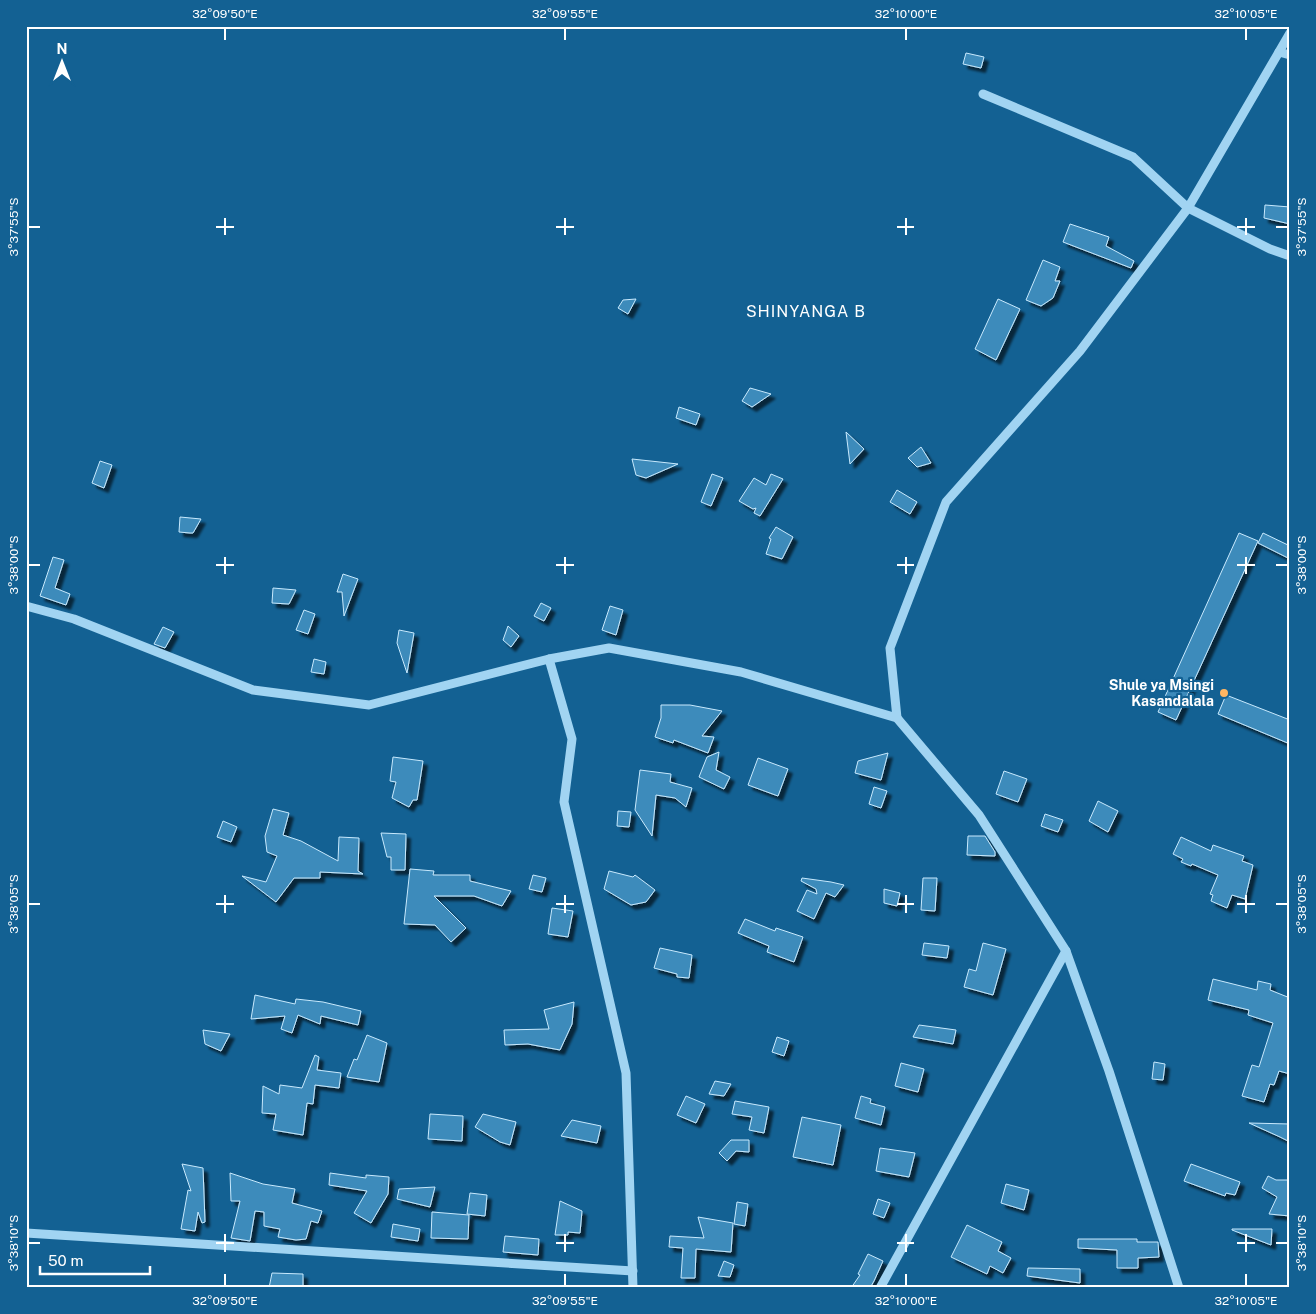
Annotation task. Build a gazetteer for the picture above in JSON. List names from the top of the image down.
{
  "districts": ["SHINYANGA B"],
  "places": ["Shule ya Msingi Kasandalala"],
  "scale_bar": "50 m",
  "north": "top",
  "coordinates": [
    "32°09'50\"E",
    "32°09'55\"E",
    "32°10'00\"E",
    "32°10'05\"E",
    "3°37'55\"S",
    "3°38'00\"S",
    "3°38'05\"S",
    "3°38'10\"S"
  ]
}
